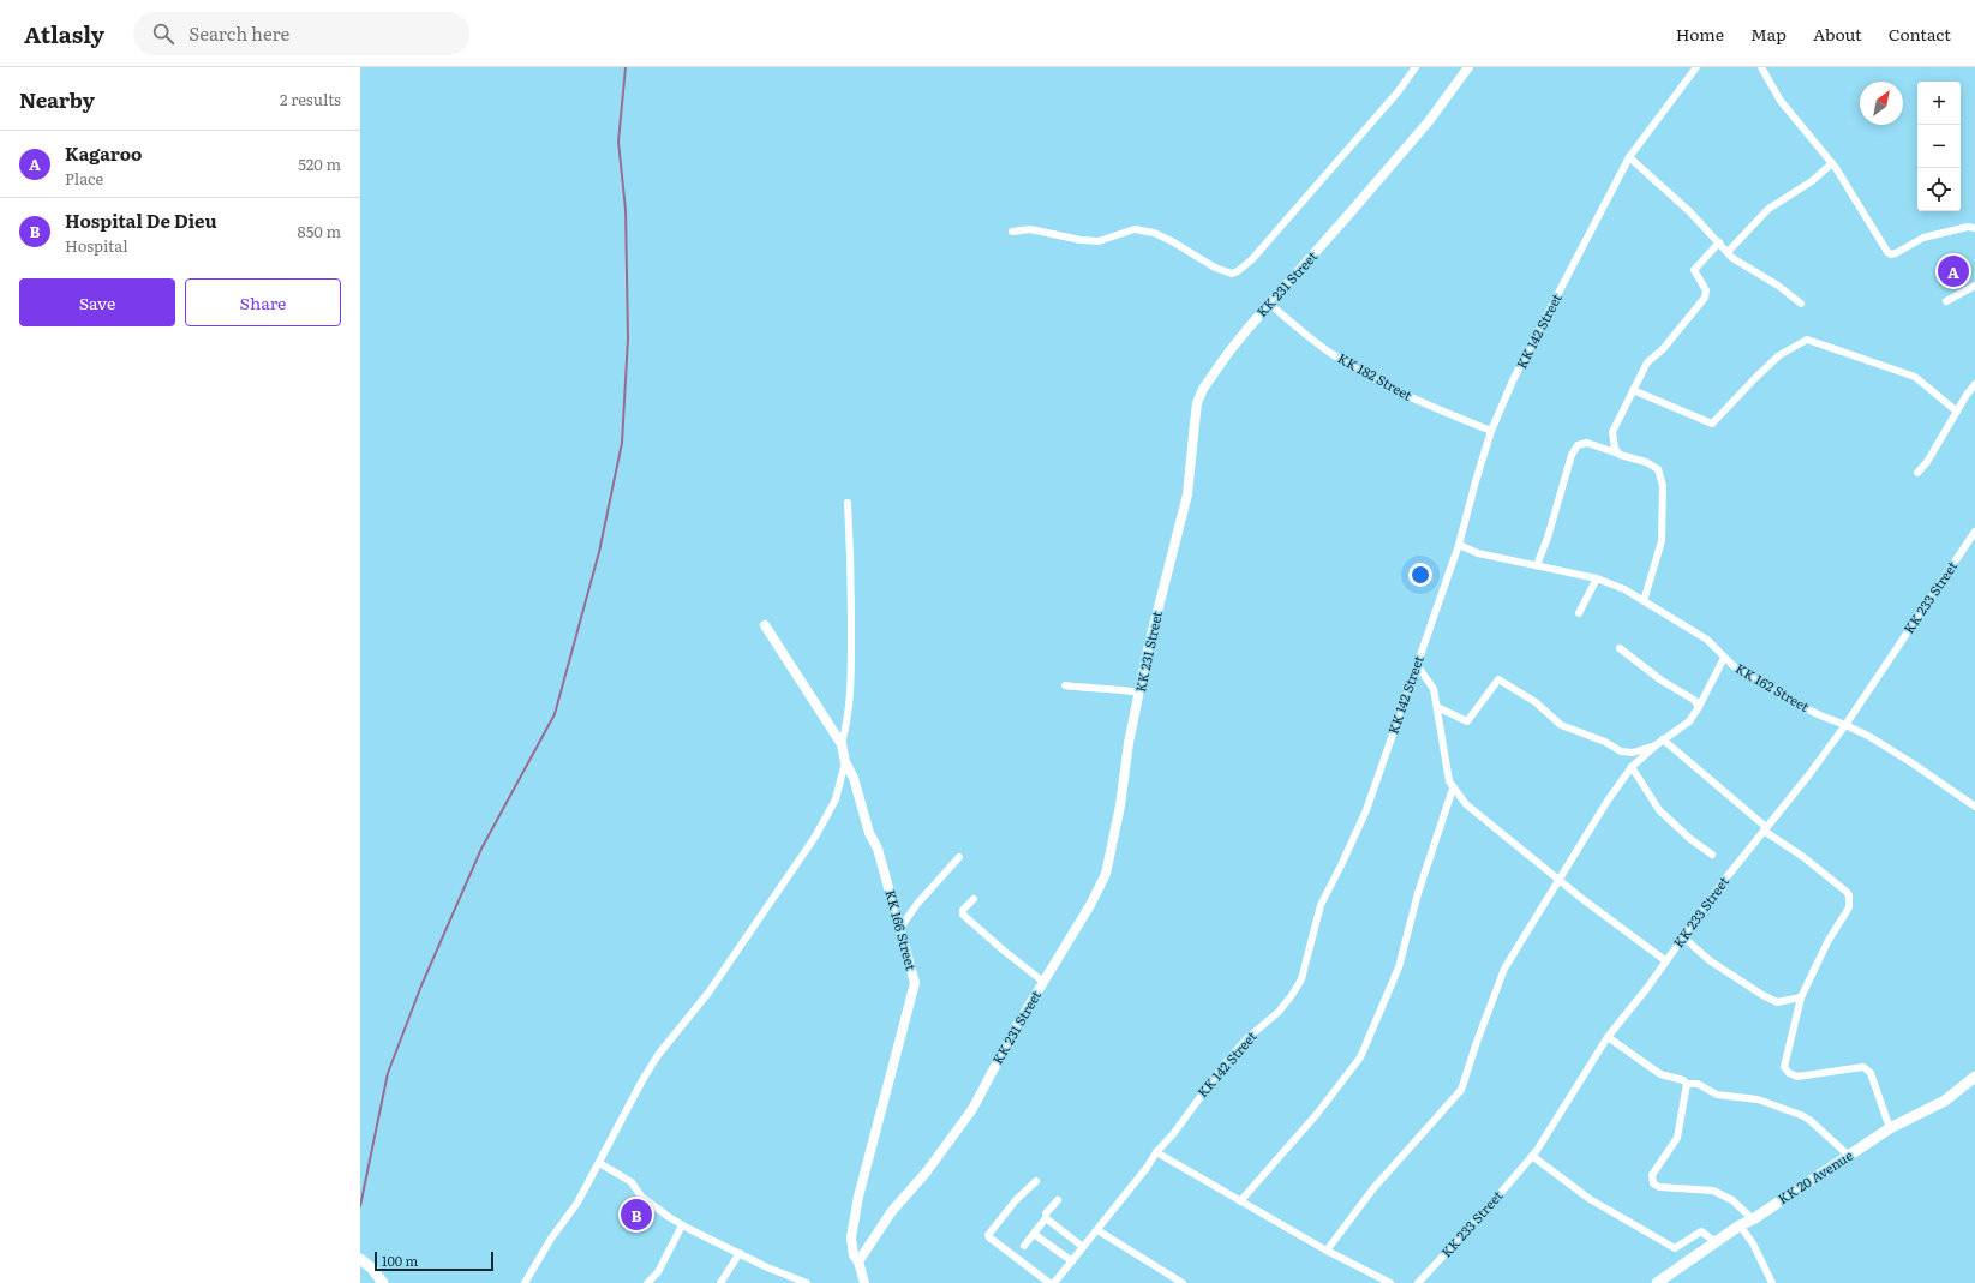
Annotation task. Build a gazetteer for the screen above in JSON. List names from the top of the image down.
{
  "streets": {
    "main road": ["KK 20 Avenue"],
    "street": [
      "KK 231 Street",
      "KK 142 Street",
      "KK 182 Street",
      "KK 233 Street",
      "KK 162 Street",
      "KK 166 Street"
    ]
  },
  "crossings": [
    ["KK 231 Street", "KK 182 Street"],
    ["KK 231 Street", "KK 166 Street"],
    ["KK 142 Street", "KK 182 Street"],
    ["KK 142 Street", "KK 162 Street"],
    ["KK 233 Street", "KK 162 Street"]
  ],
  "scale_bar": "100 m",
  "north": "top right",
  "page": {
    "header": "Atlasly",
    "search": "Search here",
    "nav": [
      "Home",
      "Map",
      "About",
      "Contact"
    ],
    "heading": ["Nearby", "2 results"],
    "map_buttons": ["+", "−"],
    "list": [
      {
        "mark": "A",
        "name": "Kagaroo",
        "note": "Place",
        "value": "520 m"
      },
      {
        "mark": "B",
        "name": "Hospital De Dieu",
        "note": "Hospital",
        "value": "850 m"
      }
    ],
    "pins": ["A", "B"],
    "buttons": ["Save", "Share"],
    "scale": "100 m"
  }
}
